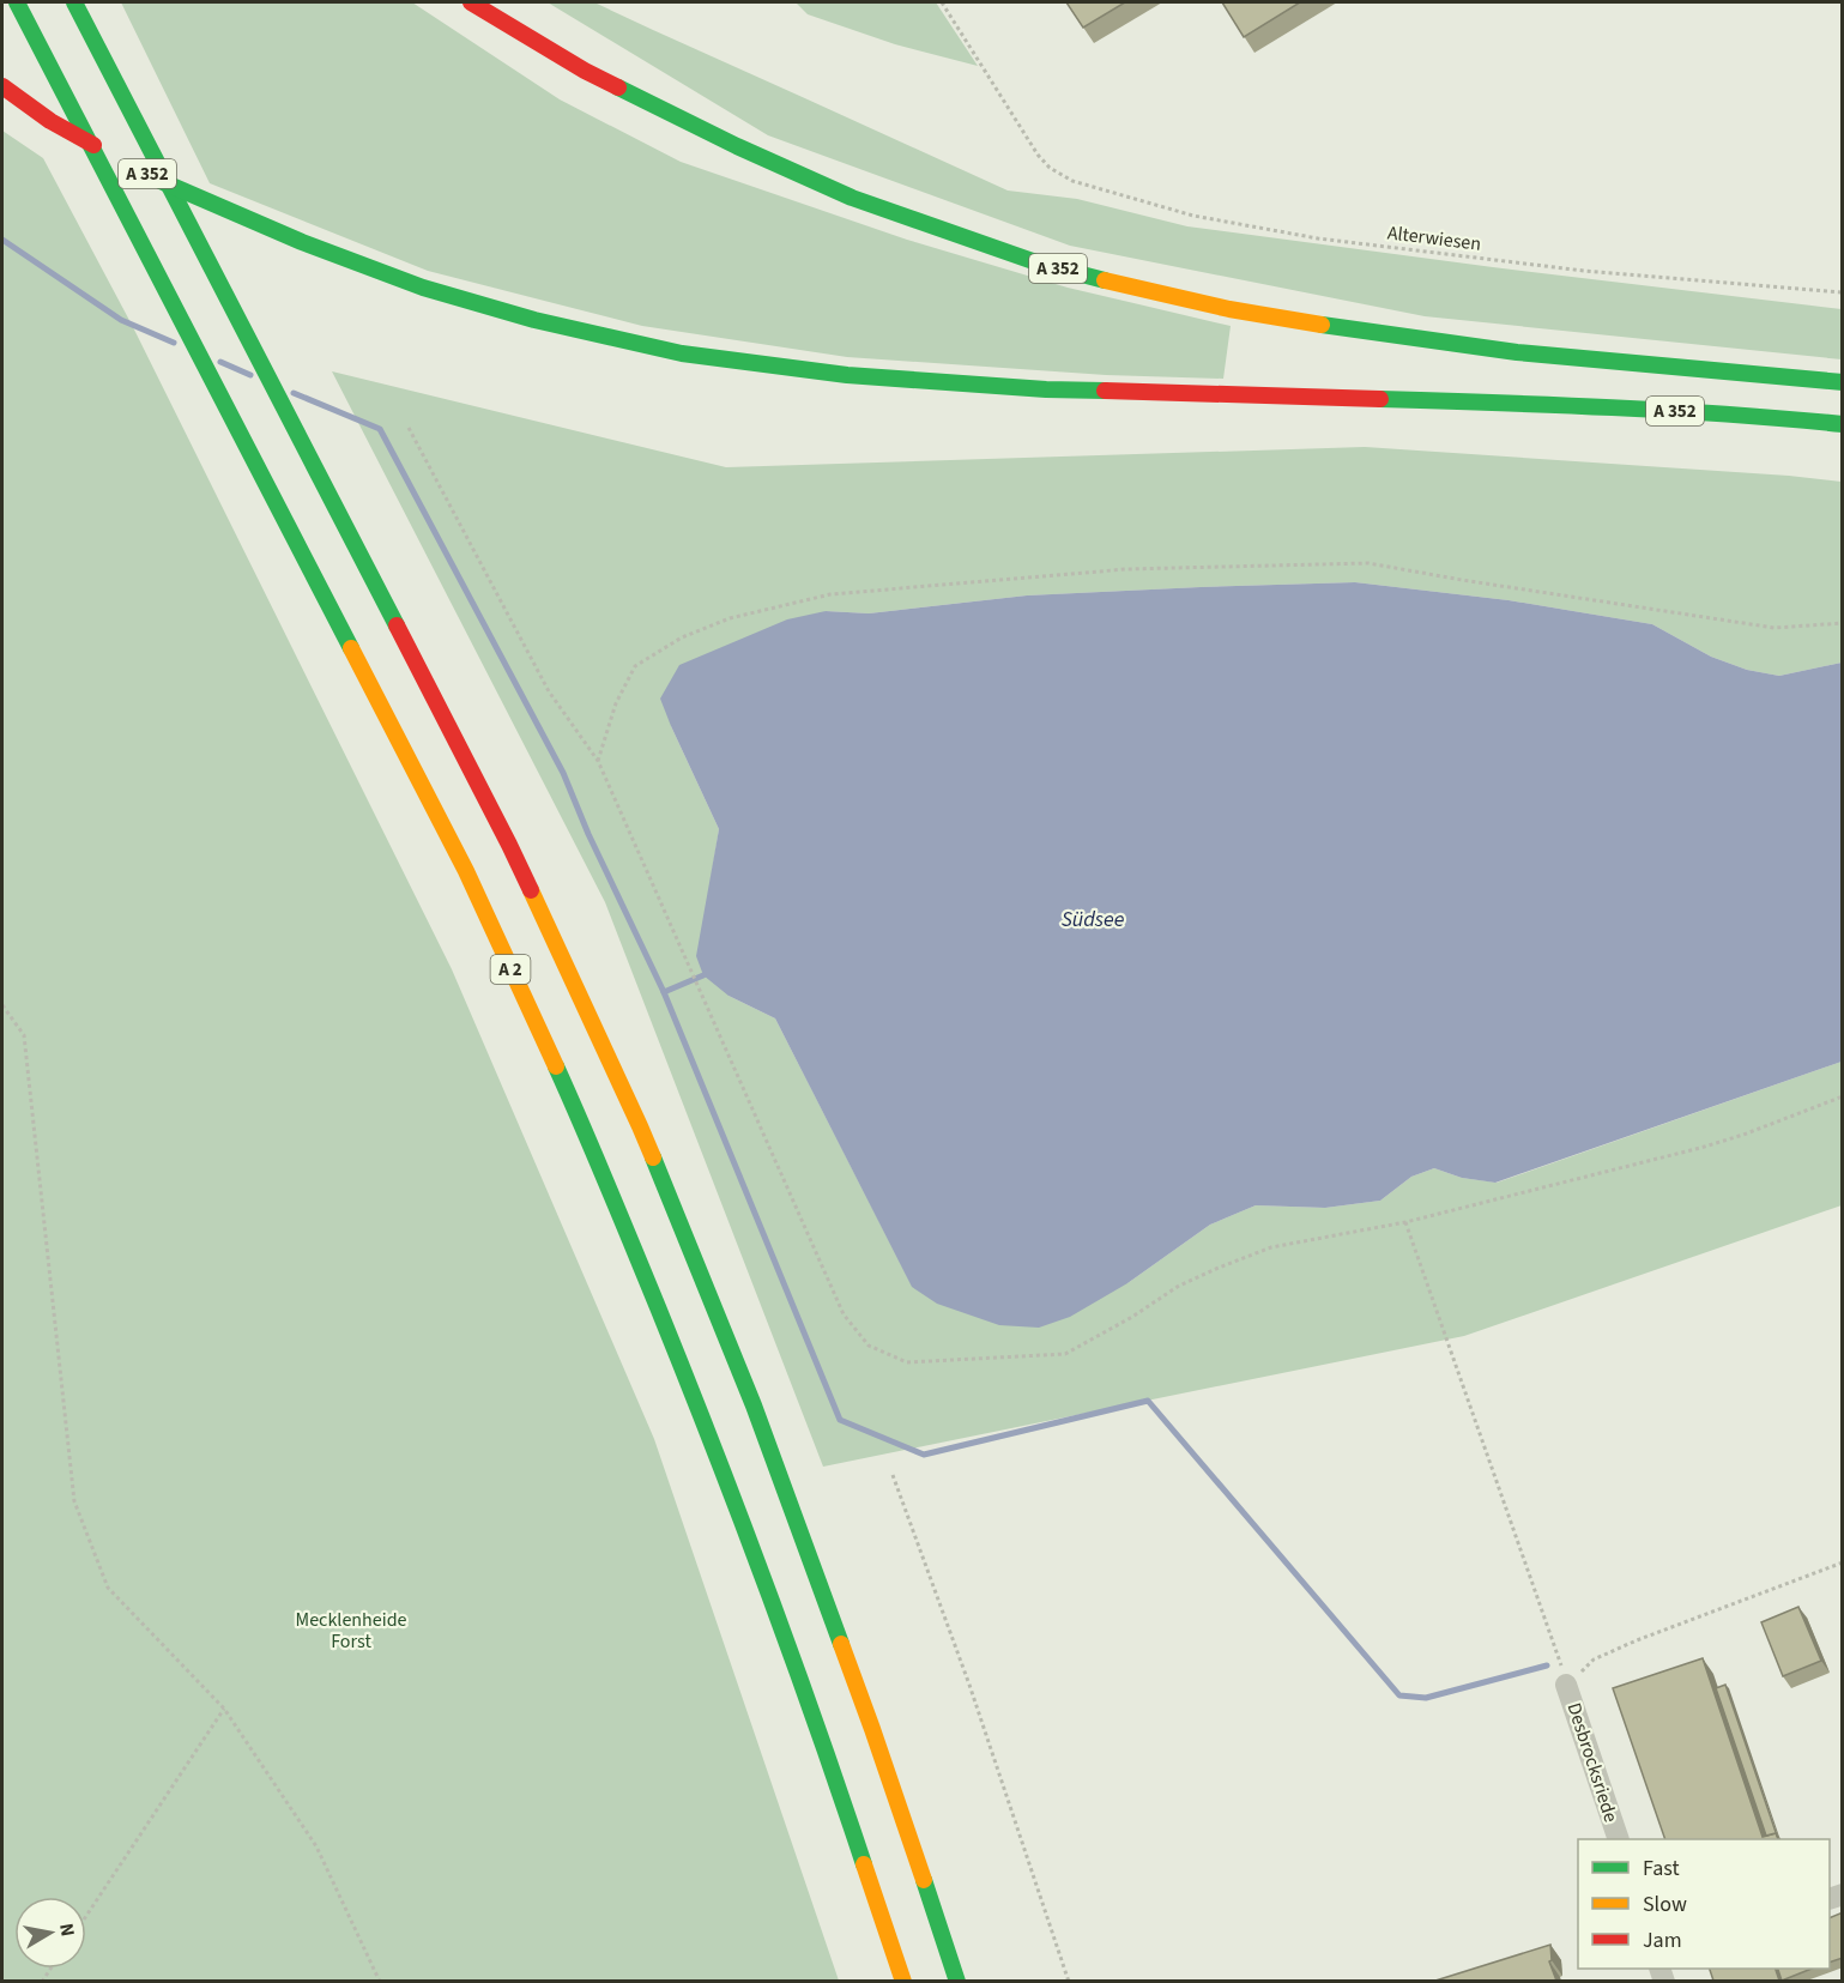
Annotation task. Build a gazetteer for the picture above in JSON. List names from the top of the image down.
{
  "streets": {
    "highway": ["A 352", "A 2"],
    "street": ["Desbrocksriede"],
    "path": ["Alterwiesen"]
  },
  "water": ["Südsee"],
  "parks": ["Mecklenheide Forst"],
  "legend": ["Fast", "Slow", "Jam"],
  "north": "right"
}
